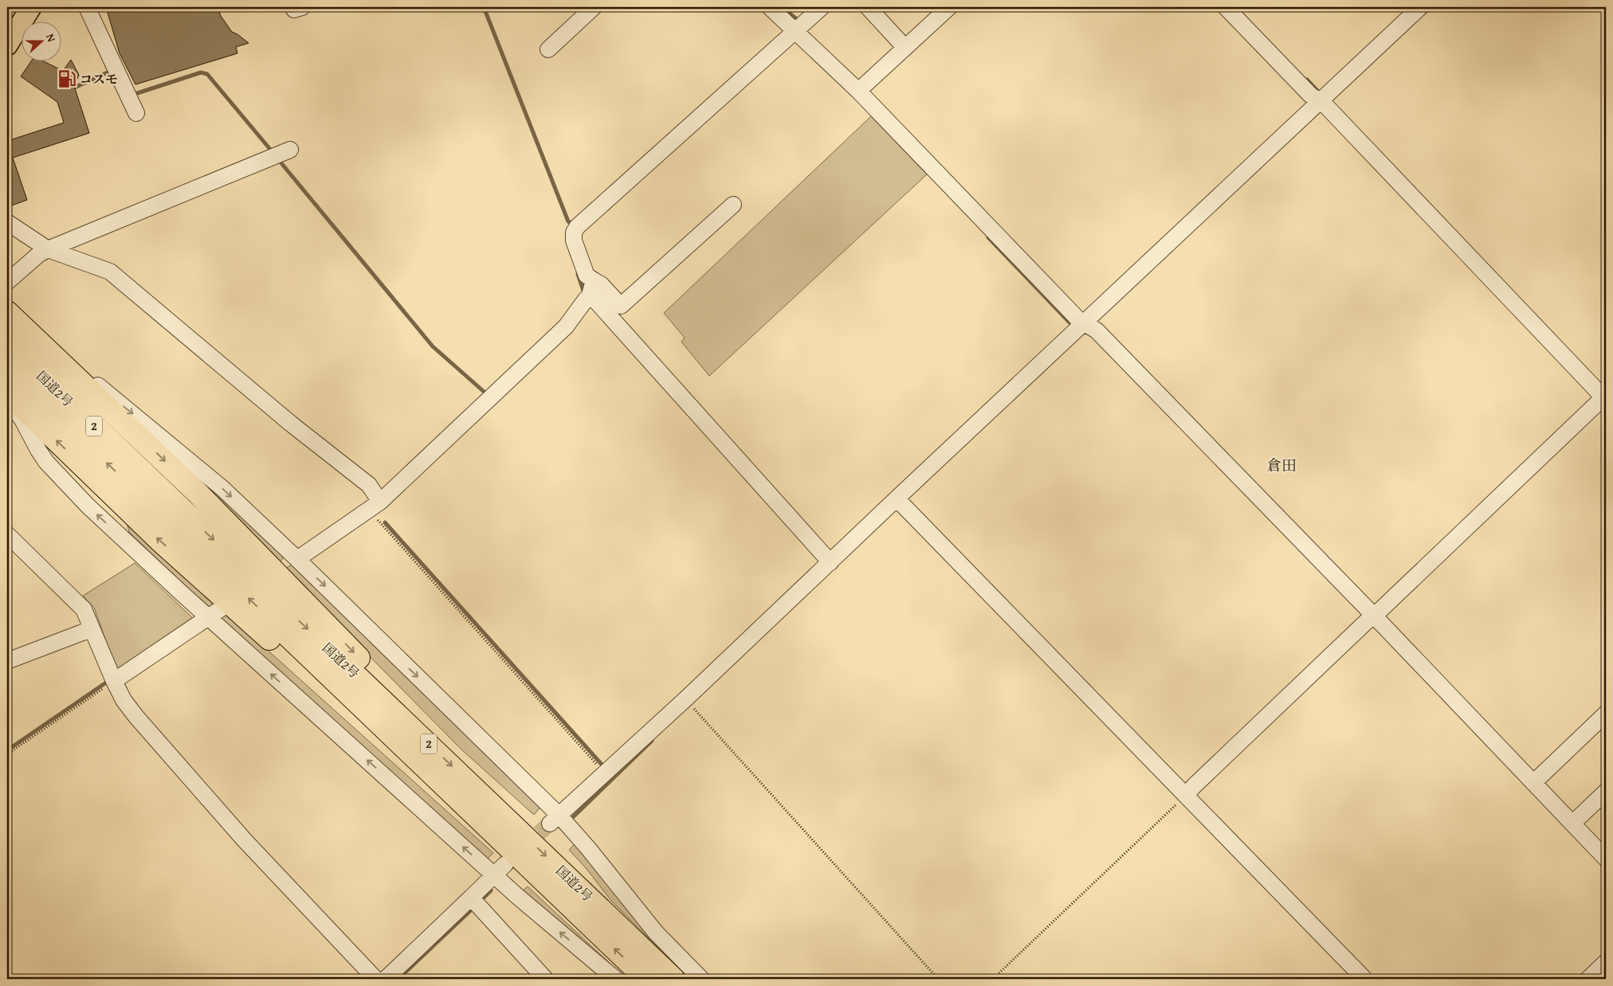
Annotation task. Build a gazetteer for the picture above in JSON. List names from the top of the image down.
{
  "streets": {
    "highway": ["国道2号", "2"]
  },
  "districts": ["倉田"],
  "places": {
    "fuel station": ["コスモ"]
  },
  "north": "right"
}
